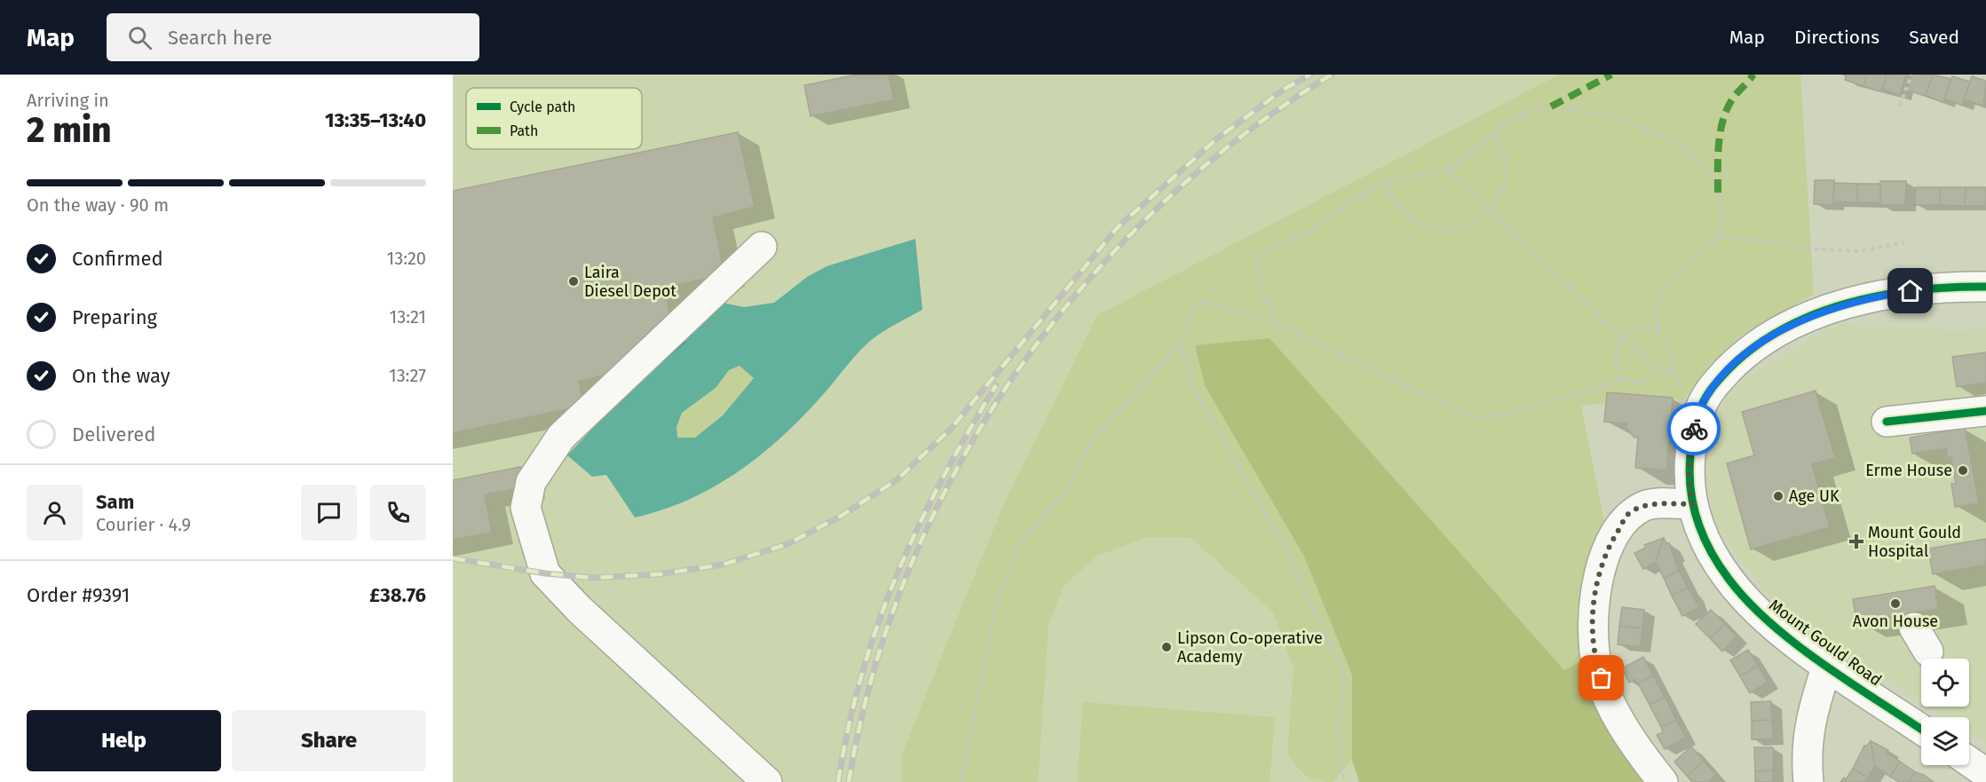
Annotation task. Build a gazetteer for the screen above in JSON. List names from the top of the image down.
{
  "streets": {
    "street": ["Mount Gould Road"]
  },
  "places": {
    "other": [
      "Laira Diesel Depot",
      "Erme House",
      "Age UK",
      "Avon House",
      "Lipson Co-operative Academy"
    ],
    "health": ["Mount Gould Hospital"]
  },
  "legend": ["Cycle path", "Path"],
  "page": {
    "header": "Map",
    "search": "Search here",
    "nav": ["Map", "Directions", "Saved"],
    "heading": ["2 min", "Arriving in", "13:35–13:40"],
    "panel": [
      "Sam",
      "Courier · 4.9",
      "Order #9391",
      "£38.76"
    ],
    "bar": "On the way · 90 m",
    "list": [
      ["Confirmed", "13:20"],
      ["Preparing", "13:21"],
      ["On the way", "13:27"],
      "Delivered"
    ],
    "buttons": ["Help", "Share"]
  }
}
